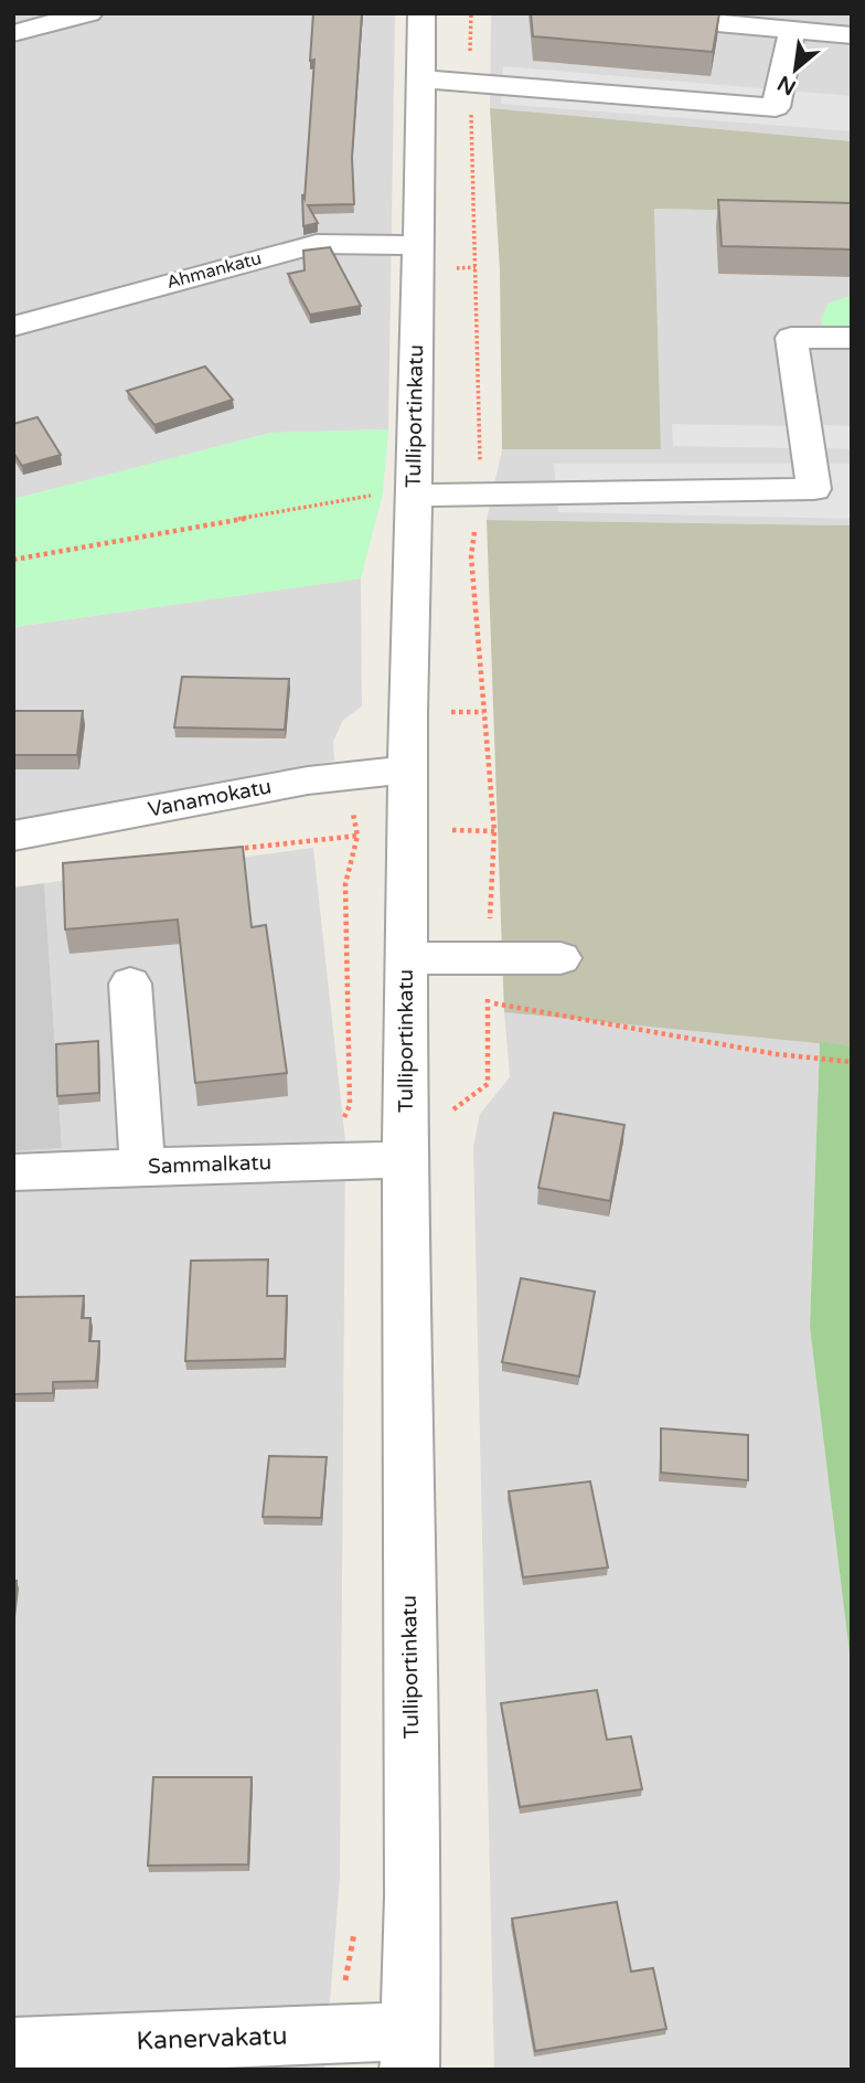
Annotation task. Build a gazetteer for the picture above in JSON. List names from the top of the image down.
{
  "streets": {
    "street": [
      "Ahmankatu",
      "Tulliportinkatu",
      "Vanamokatu",
      "Sammalkatu",
      "Kanervakatu"
    ]
  },
  "crossings": [
    ["Ahmankatu", "Tulliportinkatu"],
    ["Tulliportinkatu", "Vanamokatu"],
    ["Tulliportinkatu", "Sammalkatu"],
    ["Tulliportinkatu", "Kanervakatu"]
  ],
  "north": "bottom left"
}
